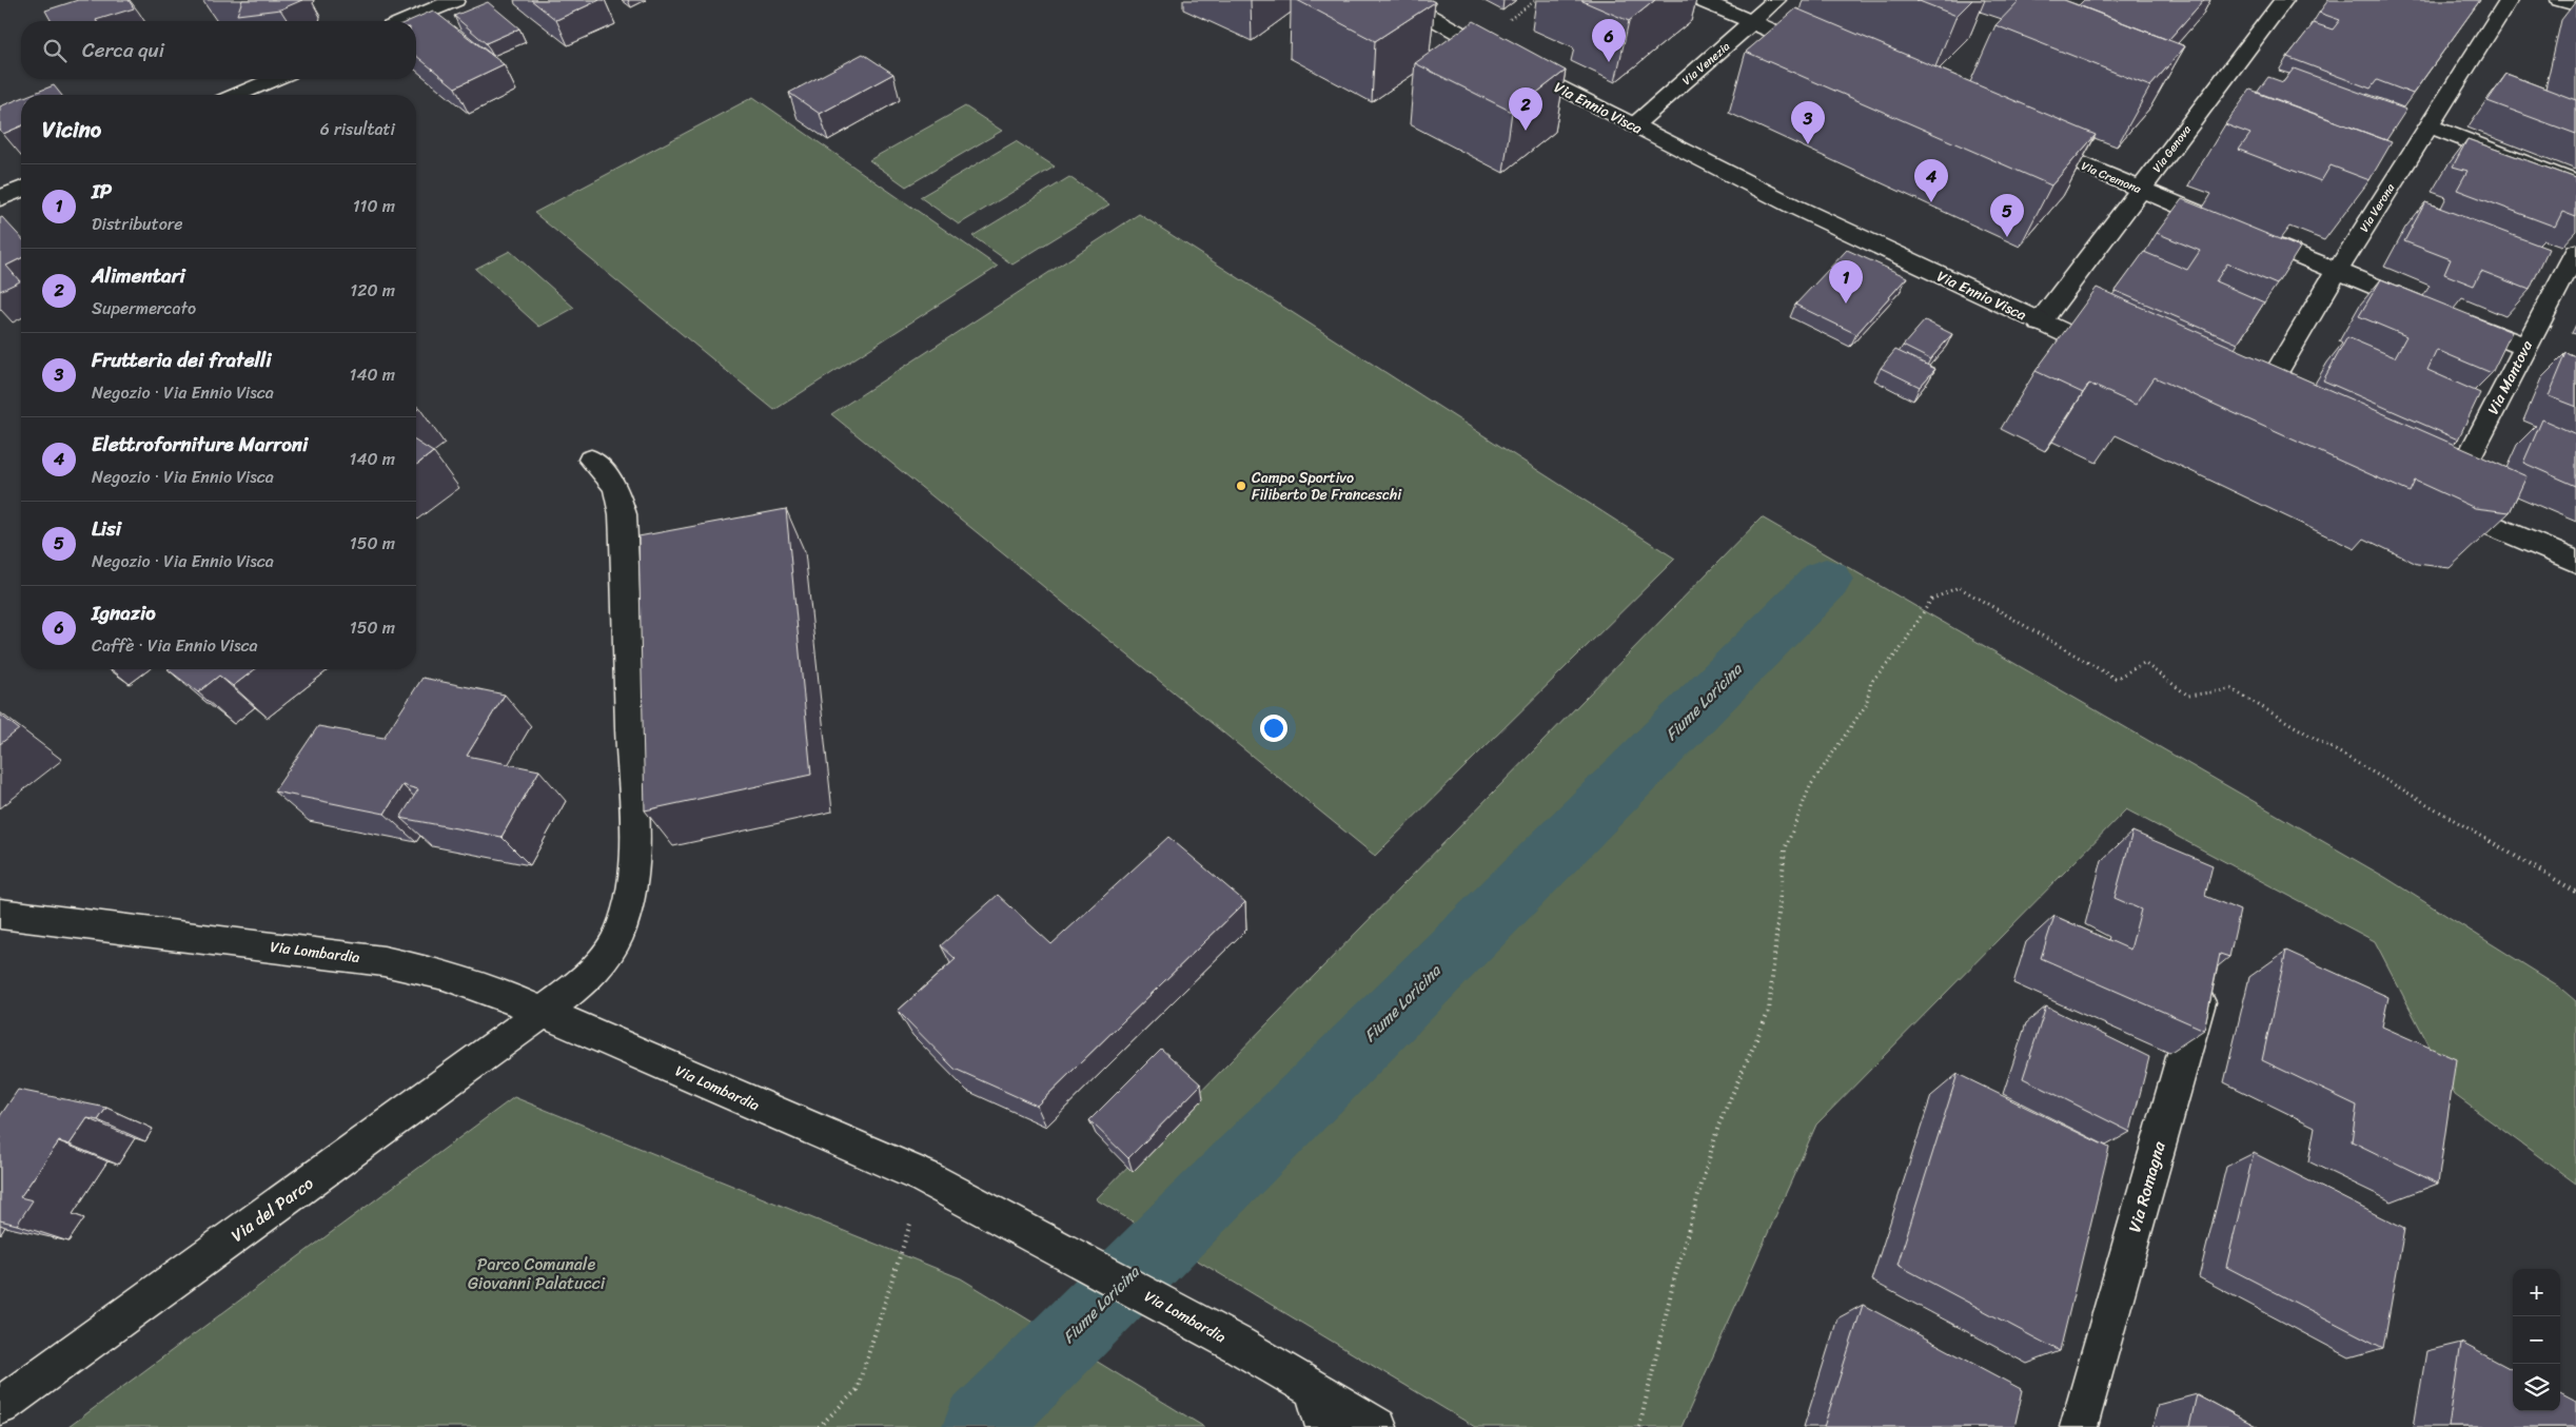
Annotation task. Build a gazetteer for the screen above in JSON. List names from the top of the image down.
{
  "streets": {
    "street": [
      "Via Venezia",
      "Via Ennio Visca",
      "Via Genova",
      "Via Cremona",
      "Via Verona",
      "Via Mantova",
      "Via Lombardia",
      "Via Romagna",
      "Via del Parco"
    ]
  },
  "crossings": [
    ["Via Venezia", "Via Ennio Visca"],
    ["Via Ennio Visca", "Via Genova"],
    ["Via Genova", "Via Cremona"],
    ["Via Cremona", "Via Verona"],
    ["Via Cremona", "Via Mantova"],
    ["Via Lombardia", "Via del Parco"]
  ],
  "water": ["Fiume Loricina"],
  "parks": ["Parco Comunale Giovanni Palatucci"],
  "places": ["Campo Sportivo Filiberto De Franceschi"],
  "page": {
    "pins": [
      "6",
      "2",
      "3",
      "4",
      "5",
      "1"
    ],
    "search": "Cerca qui",
    "heading": ["Vicino", "6 risultati"],
    "list": [
      {
        "mark": "1",
        "name": "IP",
        "note": "Distributore",
        "value": "110 m"
      },
      {
        "mark": "2",
        "name": "Alimentari",
        "note": "Supermercato",
        "value": "120 m"
      },
      {
        "mark": "3",
        "name": "Frutteria dei fratelli",
        "note": "Negozio · Via Ennio Visca",
        "value": "140 m"
      },
      {
        "mark": "4",
        "name": "Elettroforniture Marroni",
        "note": "Negozio · Via Ennio Visca",
        "value": "140 m"
      },
      {
        "mark": "5",
        "name": "Lisi",
        "note": "Negozio · Via Ennio Visca",
        "value": "150 m"
      },
      {
        "mark": "6",
        "name": "Ignazio",
        "note": "Caffè · Via Ennio Visca",
        "value": "150 m"
      }
    ],
    "map_buttons": ["+", "−"]
  }
}
